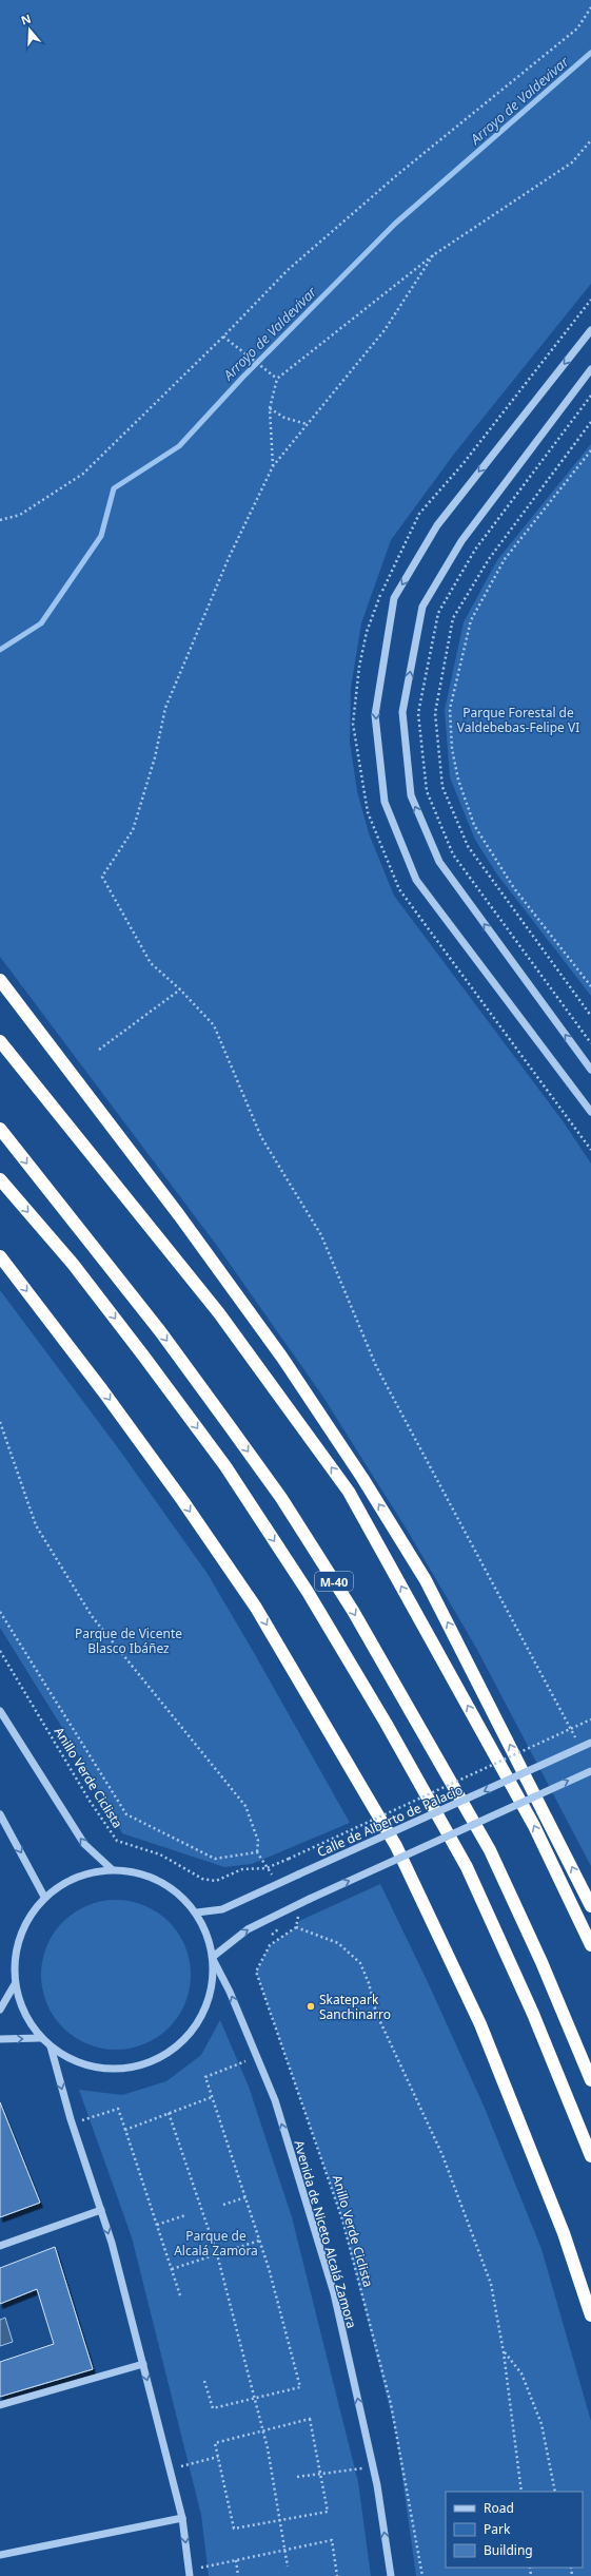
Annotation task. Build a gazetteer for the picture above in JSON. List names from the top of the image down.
{
  "streets": {
    "highway": ["M-40"],
    "street": ["Calle de Alberto de Palacio", "Avenida de Niceto Alcalá Zamora"],
    "path": ["Anillo Verde Ciclista"]
  },
  "one_way": ["Avenida de Niceto Alcalá Zamora"],
  "water": ["Arroyo de Valdevivar"],
  "parks": ["Parque Forestal de Valdebebas-Felipe VI", "Parque de Vicente Blasco Ibáñez", "Parque de Alcalá Zamora"],
  "places": ["Skatepark Sanchinarro"],
  "legend": ["Road", "Park", "Building"],
  "north": "top"
}
